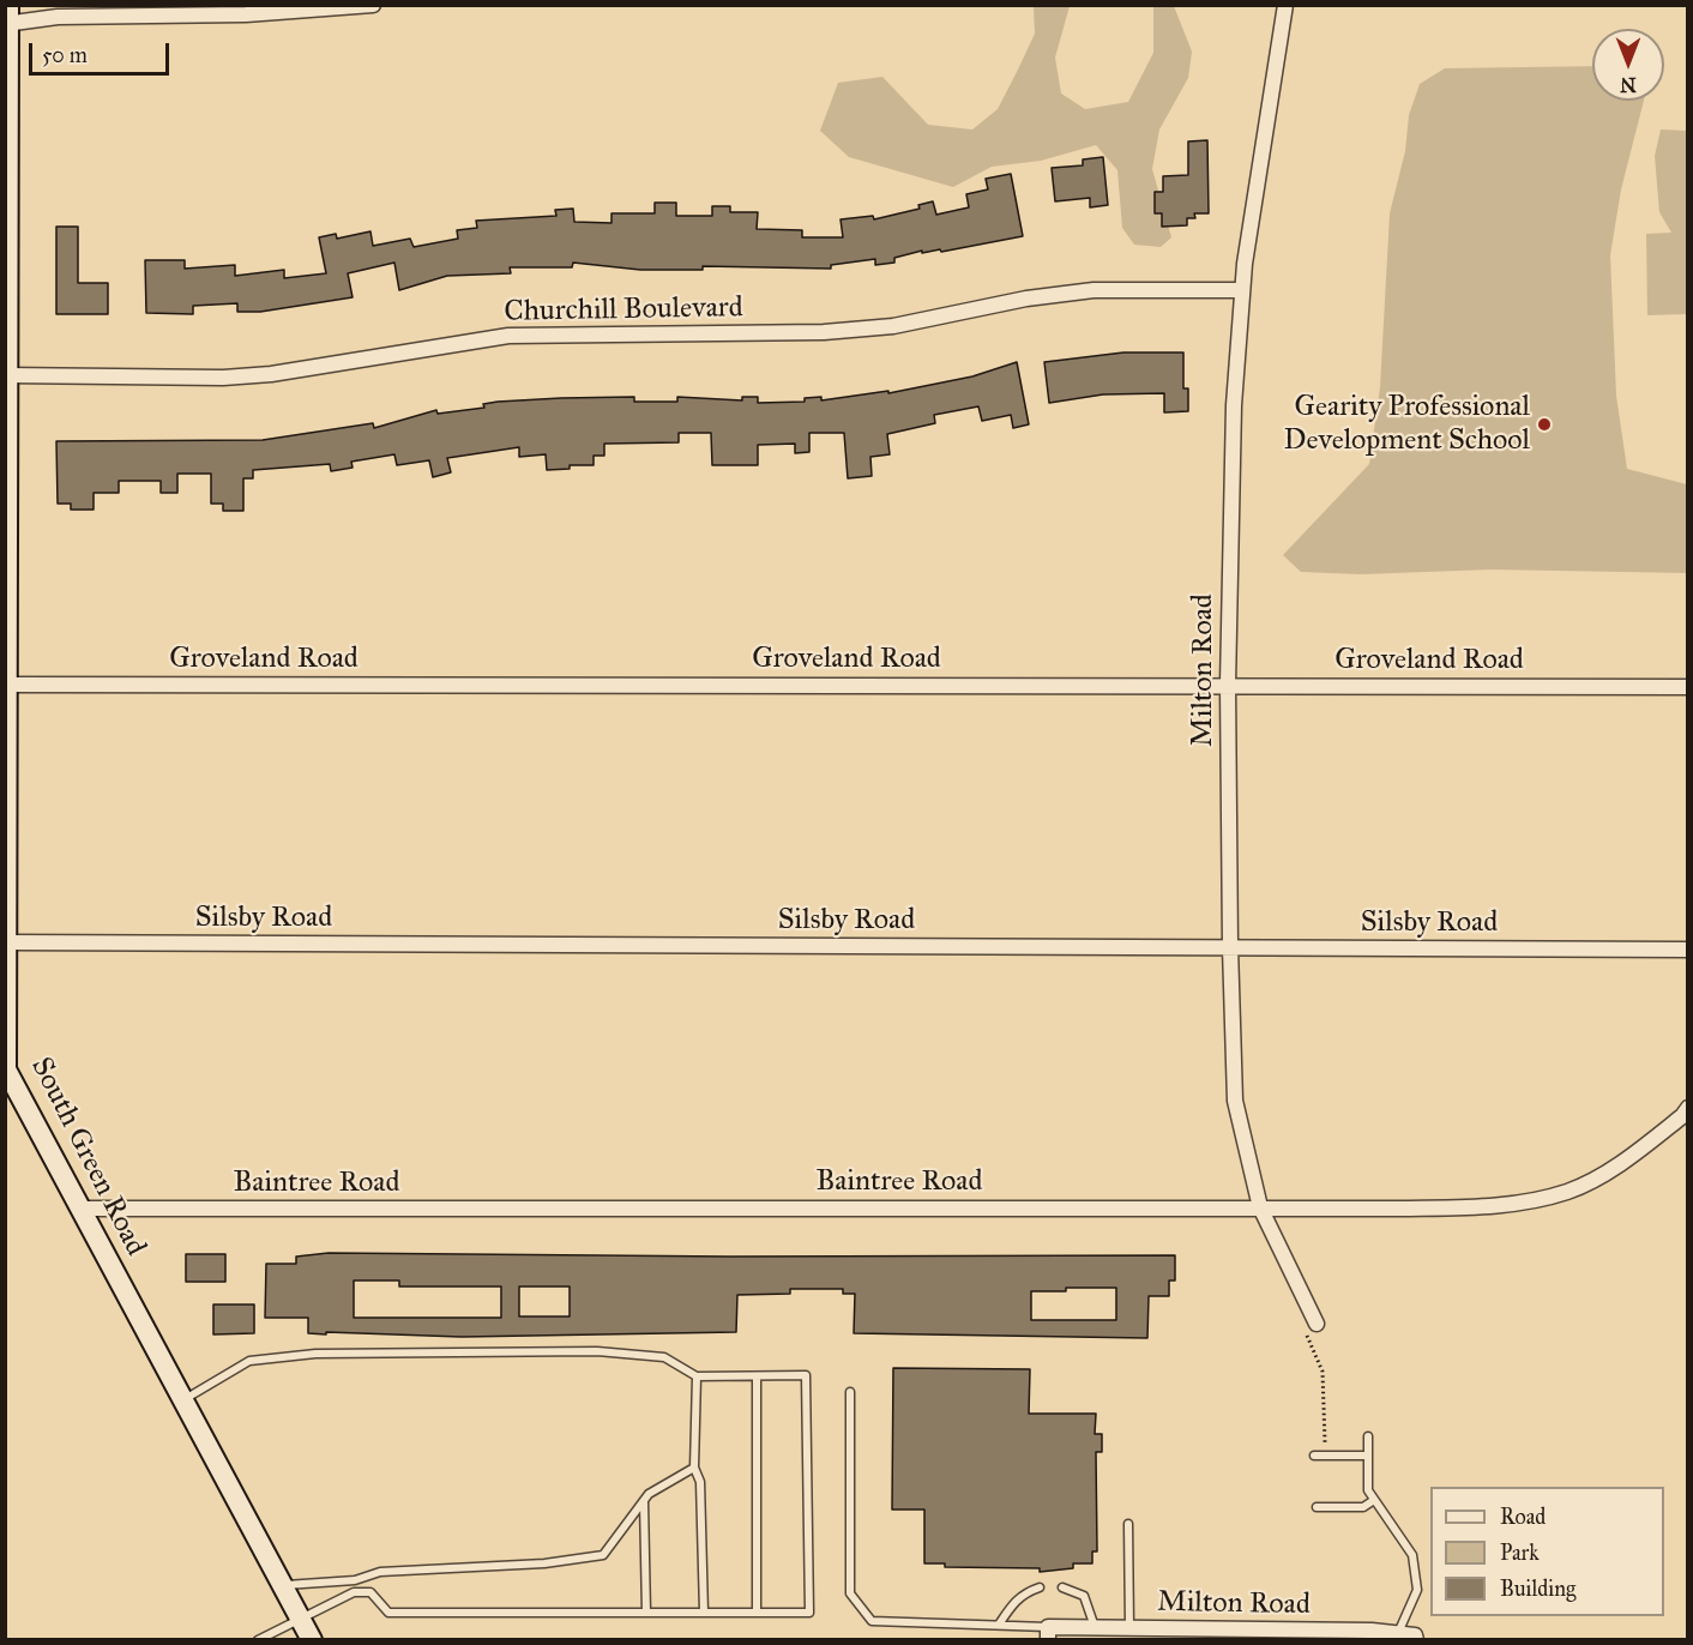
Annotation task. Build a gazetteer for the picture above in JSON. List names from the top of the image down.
{
  "streets": {
    "main road": ["South Green Road"],
    "street": [
      "Churchill Boulevard",
      "Groveland Road",
      "Milton Road",
      "Silsby Road",
      "Baintree Road"
    ]
  },
  "crossings": [
    ["Churchill Boulevard", "Milton Road"],
    ["Churchill Boulevard", "South Green Road"],
    ["Groveland Road", "Milton Road"],
    ["Groveland Road", "South Green Road"],
    ["Milton Road", "Silsby Road"],
    ["Milton Road", "Baintree Road"],
    ["Silsby Road", "South Green Road"],
    ["South Green Road", "Baintree Road"]
  ],
  "places": ["Gearity Professional Development School"],
  "legend": ["Road", "Park", "Building"],
  "scale_bar": "50 m",
  "north": "bottom"
}
